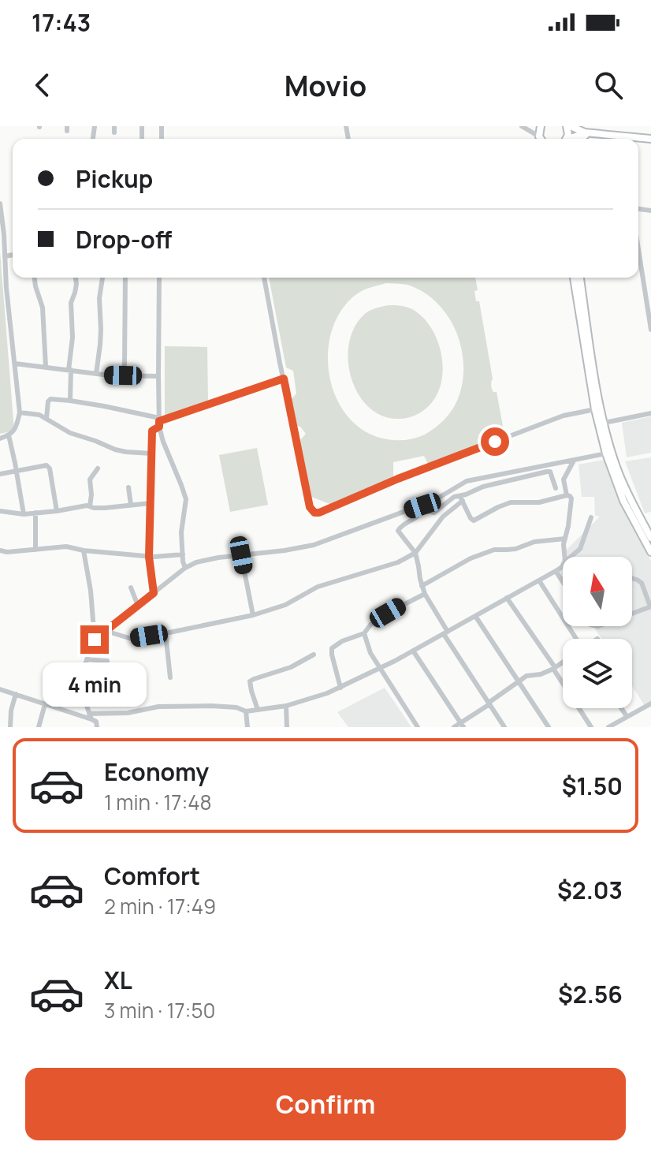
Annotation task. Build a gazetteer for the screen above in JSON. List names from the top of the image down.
{
  "north": "top",
  "page": {
    "status": "17:43",
    "header": "Movio",
    "banner": ["Pickup", "Drop-off"],
    "bubble": "4 min",
    "list": [
      {
        "name": "Economy",
        "note": "1 min · 17:48",
        "value": "$1.50"
      },
      {
        "name": "Comfort",
        "note": "2 min · 17:49",
        "value": "$2.03"
      },
      {
        "name": "XL",
        "note": "3 min · 17:50",
        "value": "$2.56"
      }
    ],
    "buttons": "Confirm"
  }
}
